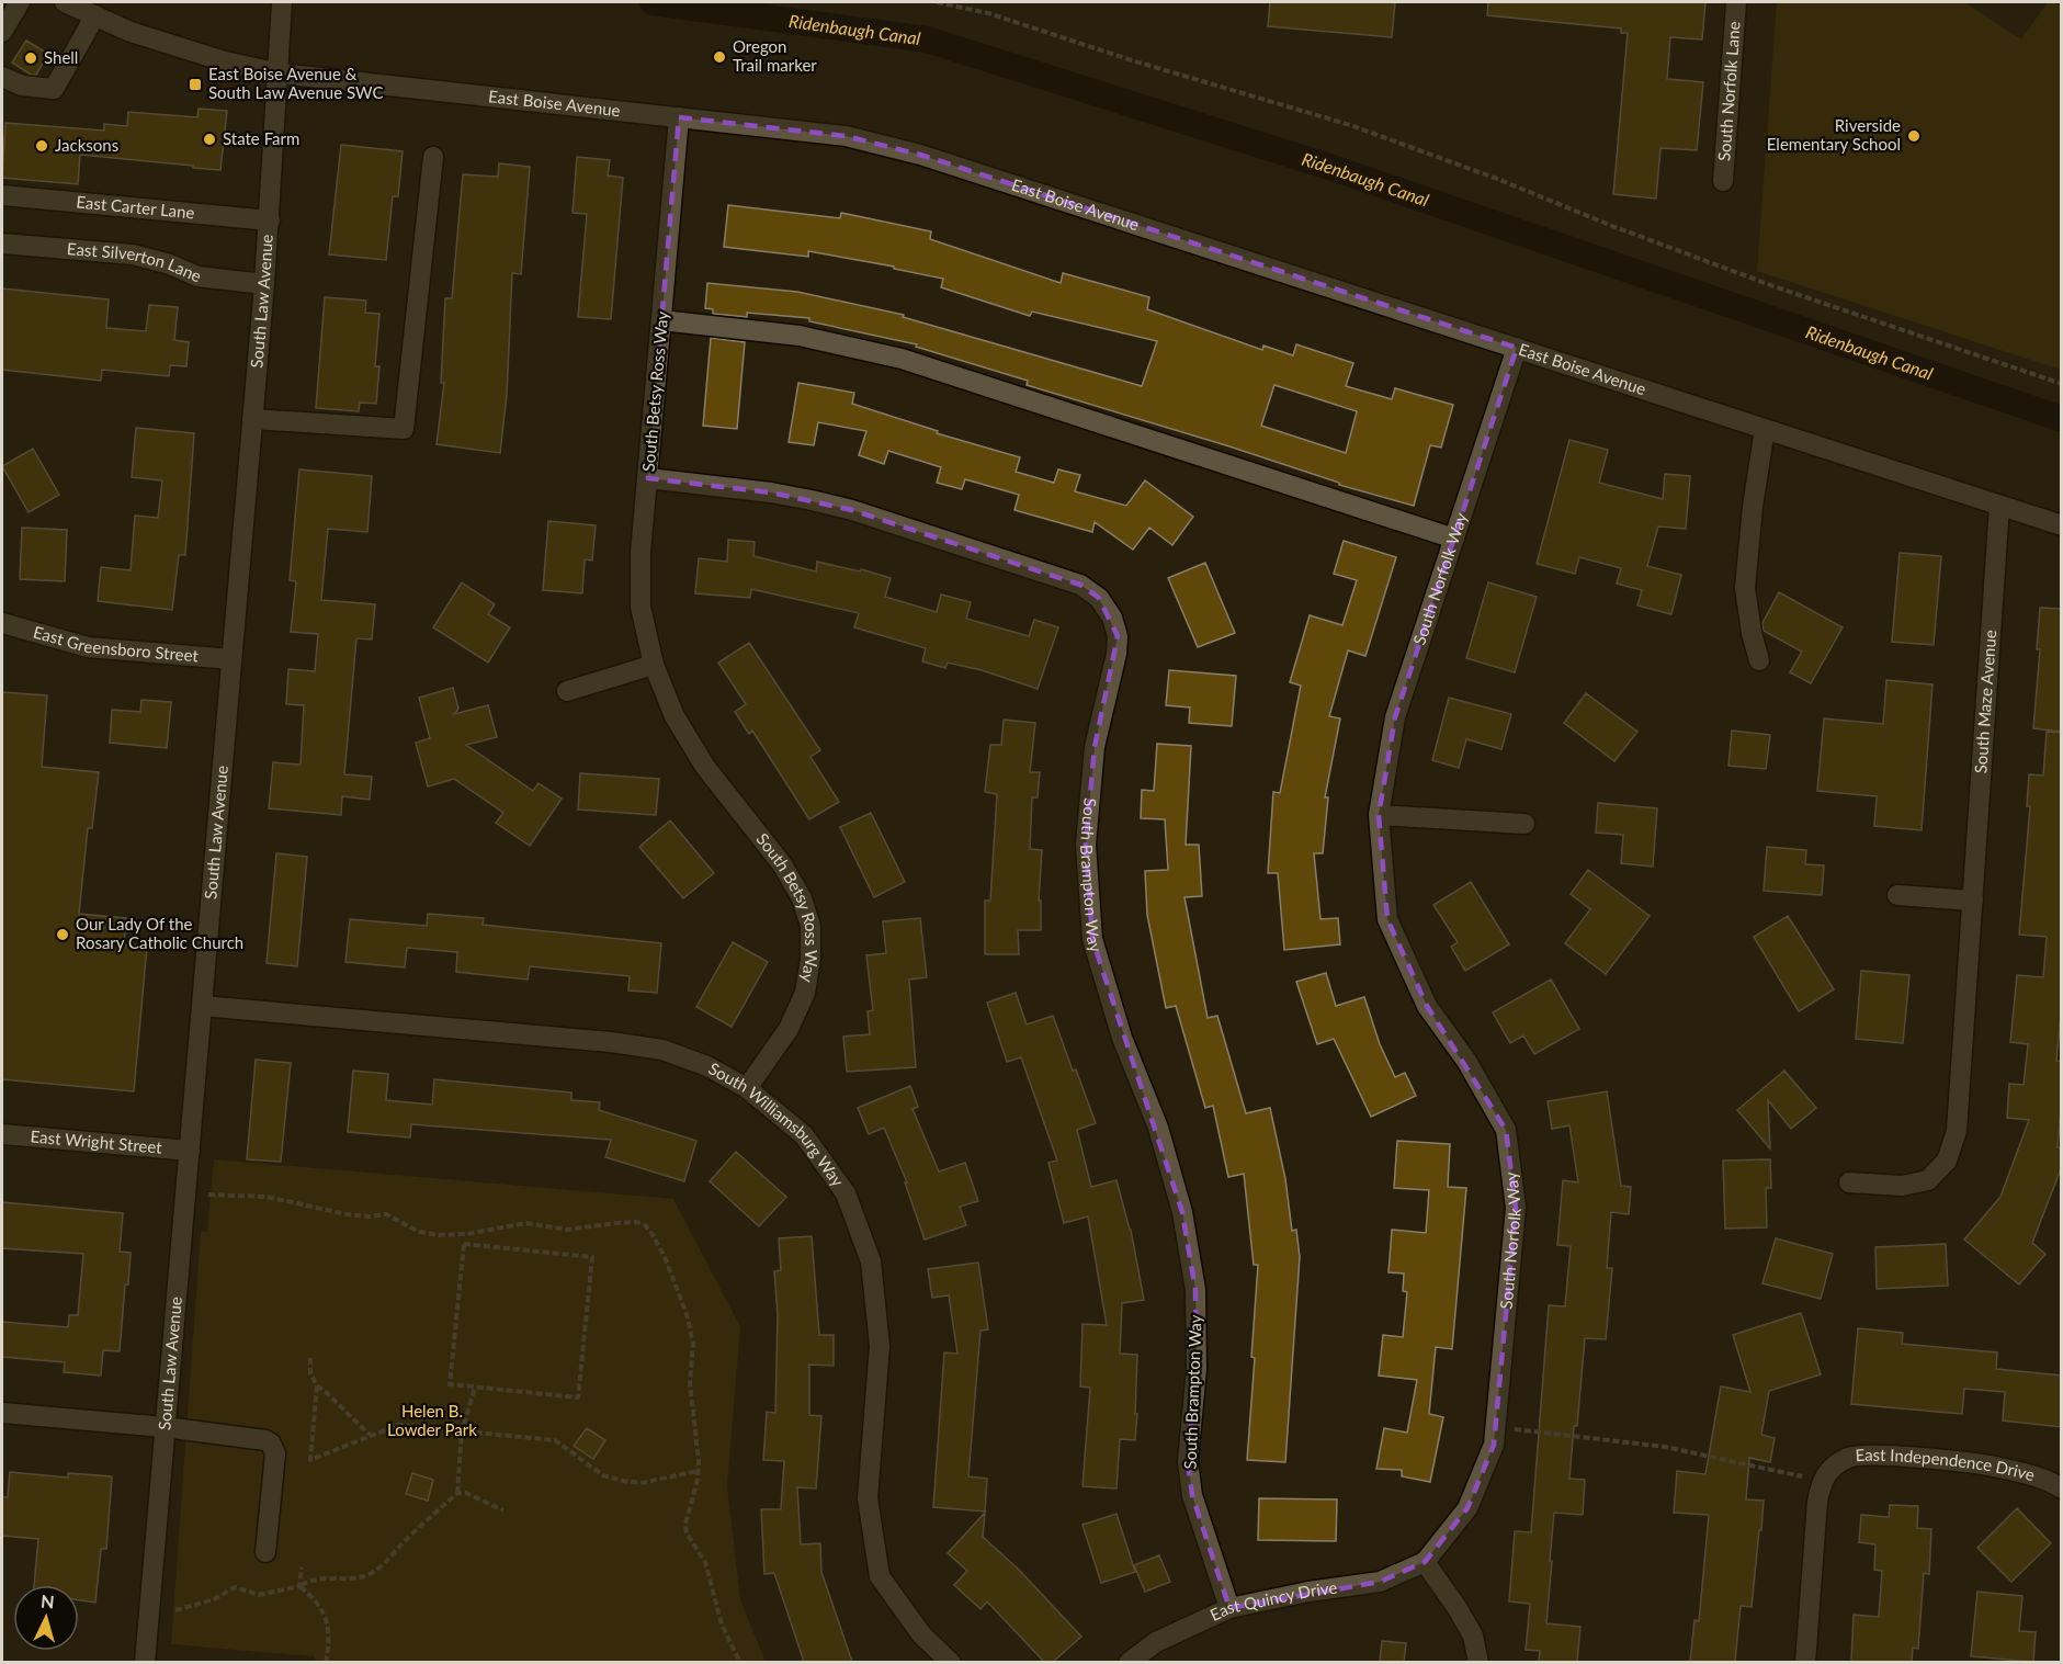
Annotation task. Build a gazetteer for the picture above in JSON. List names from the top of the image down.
{
  "streets": {
    "street": [
      "South Norfolk Lane",
      "East Boise Avenue",
      "East Carter Lane",
      "East Silverton Lane",
      "South Law Avenue",
      "South Betsy Ross Way",
      "South Norfolk Way",
      "East Greensboro Street",
      "South Maze Avenue",
      "South Brampton Way",
      "South Williamsburg Way",
      "East Wright Street",
      "East Independence Drive",
      "East Quincy Drive"
    ]
  },
  "crossings": [
    ["East Boise Avenue", "South Law Avenue"],
    ["East Boise Avenue", "South Betsy Ross Way"],
    ["East Boise Avenue", "South Norfolk Way"],
    ["East Boise Avenue", "South Maze Avenue"],
    ["East Carter Lane", "South Law Avenue"],
    ["East Silverton Lane", "South Law Avenue"],
    ["South Law Avenue", "East Greensboro Street"],
    ["South Law Avenue", "South Williamsburg Way"],
    ["South Law Avenue", "East Wright Street"],
    ["South Betsy Ross Way", "South Brampton Way"],
    ["South Betsy Ross Way", "South Williamsburg Way"],
    ["South Norfolk Way", "East Quincy Drive"],
    ["South Brampton Way", "East Quincy Drive"]
  ],
  "water": ["Ridenbaugh Canal"],
  "parks": ["Helen B. Lowder Park"],
  "places": {
    "other": [
      "Oregon Trail marker",
      "Shell",
      "Riverside Elementary School",
      "State Farm",
      "Jacksons",
      "Our Lady Of the Rosary Catholic Church"
    ],
    "transit": ["East Boise Avenue & South Law Avenue SWC"]
  },
  "north": "top"
}
